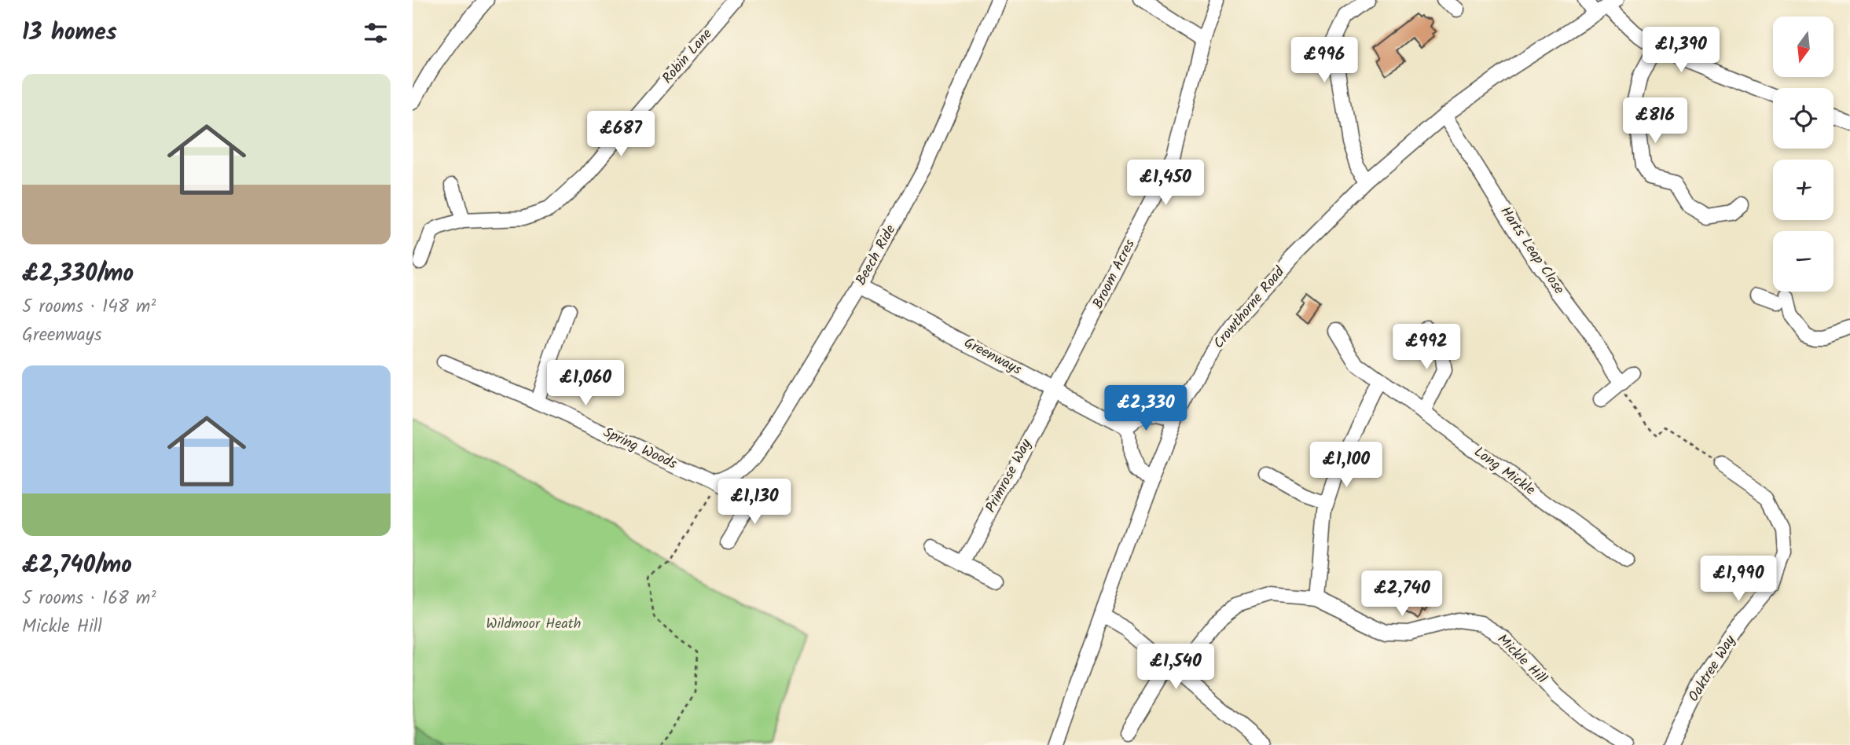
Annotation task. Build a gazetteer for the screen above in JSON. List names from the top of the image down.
{
  "streets": {
    "street": [
      "Robin Lane",
      "Harts Leap Close",
      "Beech Ride",
      "Broom Acres",
      "Crowthorne Road",
      "Greenways",
      "Spring Woods",
      "Long Mickle",
      "Primrose Way",
      "Mickle Hill",
      "Oaktree Way"
    ]
  },
  "crossings": [
    ["Harts Leap Close", "Crowthorne Road"],
    ["Beech Ride", "Greenways"],
    ["Beech Ride", "Spring Woods"],
    ["Broom Acres", "Greenways"],
    ["Broom Acres", "Primrose Way"],
    ["Greenways", "Primrose Way"]
  ],
  "parks": ["Wildmoor Heath"],
  "north": "bottom",
  "page": {
    "heading": "13 homes",
    "map_buttons": ["+", "−"],
    "price": [
      "£1,390",
      "£996",
      "£816",
      "£687",
      "£1,450",
      "£992",
      "£1,060",
      "£2,330",
      "£1,100",
      "£1,130",
      "£1,990",
      "£2,740",
      "£1,540"
    ],
    "list": [
      {
        "name": "£2,330/mo",
        "note": "5 rooms · 148 m² · Greenways"
      },
      {
        "name": "£2,740/mo",
        "note": "5 rooms · 168 m² · Mickle Hill"
      }
    ]
  }
}
